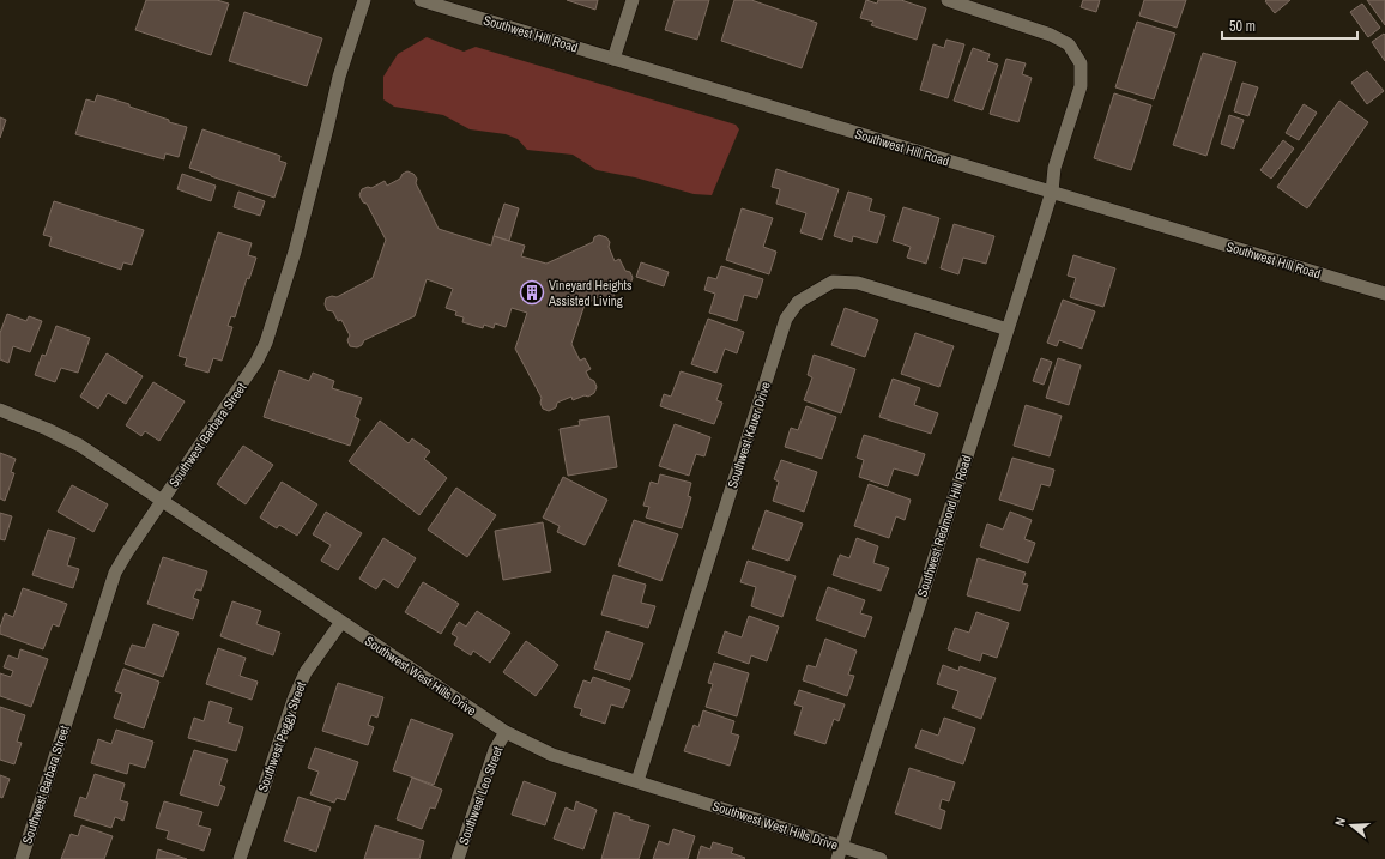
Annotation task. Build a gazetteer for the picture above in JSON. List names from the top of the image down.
{
  "streets": {
    "street": [
      "Southwest Hill Road",
      "Southwest Barbara Street",
      "Southwest Kauer Drive",
      "Southwest Redmond Hill Road",
      "Southwest West Hills Drive",
      "Southwest Peggy Street",
      "Southwest Leo Street"
    ]
  },
  "crossings": [
    ["Southwest Hill Road", "Southwest Redmond Hill Road"],
    ["Southwest Barbara Street", "Southwest West Hills Drive"],
    ["Southwest Kauer Drive", "Southwest Redmond Hill Road"],
    ["Southwest Kauer Drive", "Southwest West Hills Drive"],
    ["Southwest Redmond Hill Road", "Southwest West Hills Drive"],
    ["Southwest West Hills Drive", "Southwest Peggy Street"],
    ["Southwest West Hills Drive", "Southwest Leo Street"]
  ],
  "places": {
    "building": ["Vineyard Heights Assisted Living"]
  },
  "scale_bar": "50 m",
  "north": "left"
}
